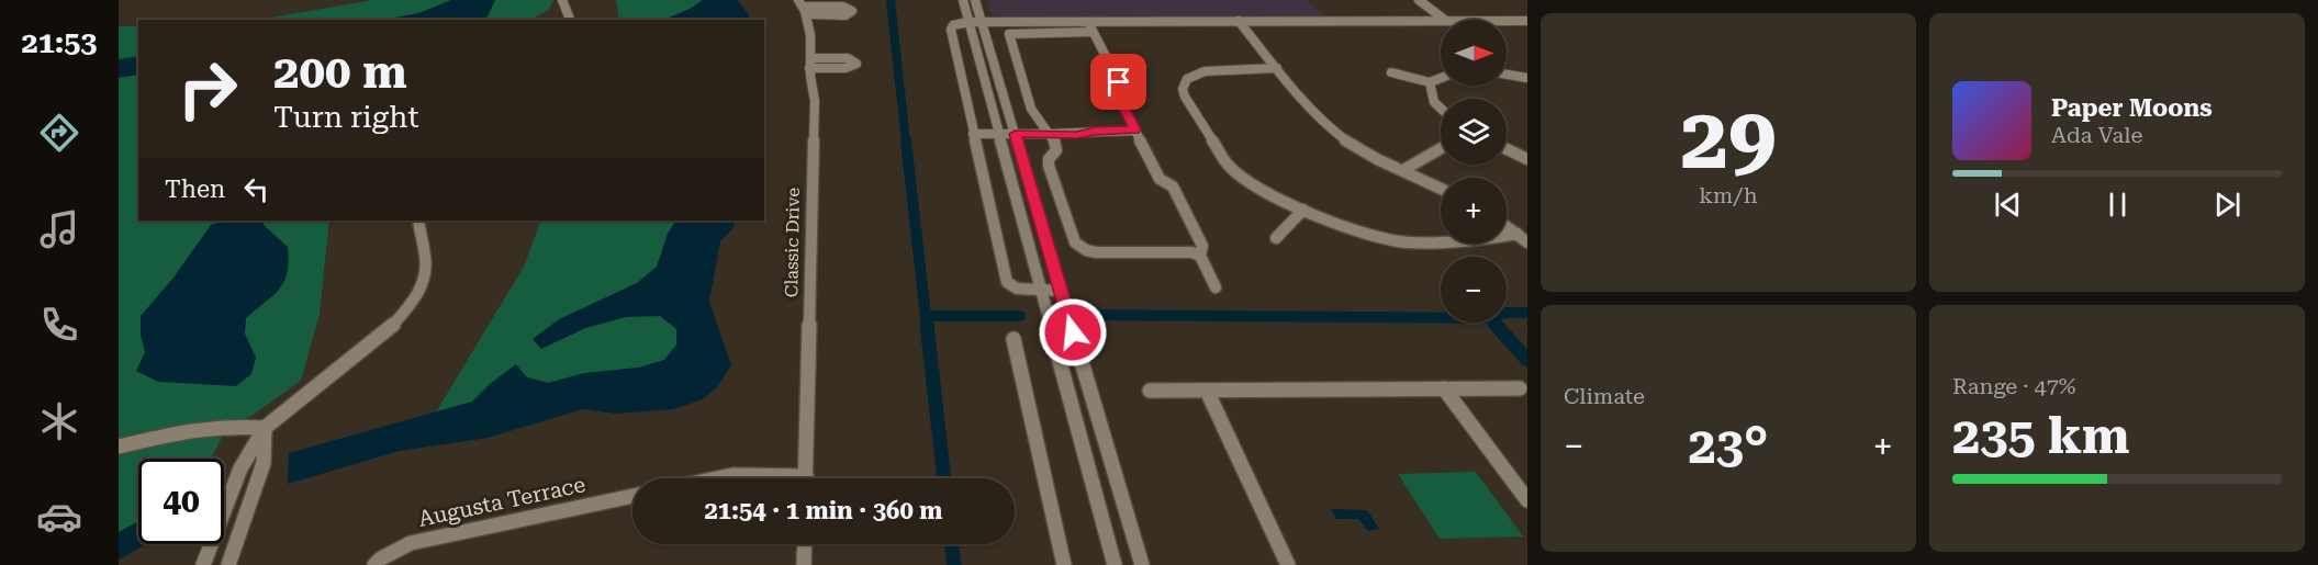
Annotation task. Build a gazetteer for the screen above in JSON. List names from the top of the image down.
{
  "streets": {
    "street": ["Classic Drive", "Augusta Terrace"]
  },
  "north": "right",
  "page": {
    "tabs": "21:53",
    "tile": [
      ["29", "km/h"],
      "Climate",
      ["Range · 47%", "235 km"]
    ],
    "map_buttons": ["+", "−"],
    "turn": ["200 m", "Turn right"],
    "song": ["Paper Moons", "Ada Vale"],
    "then": "Then",
    "heat": ["−", "23°", "+"],
    "limit": "40",
    "trip": "21:54 · 1 min · 360 m"
  }
}
